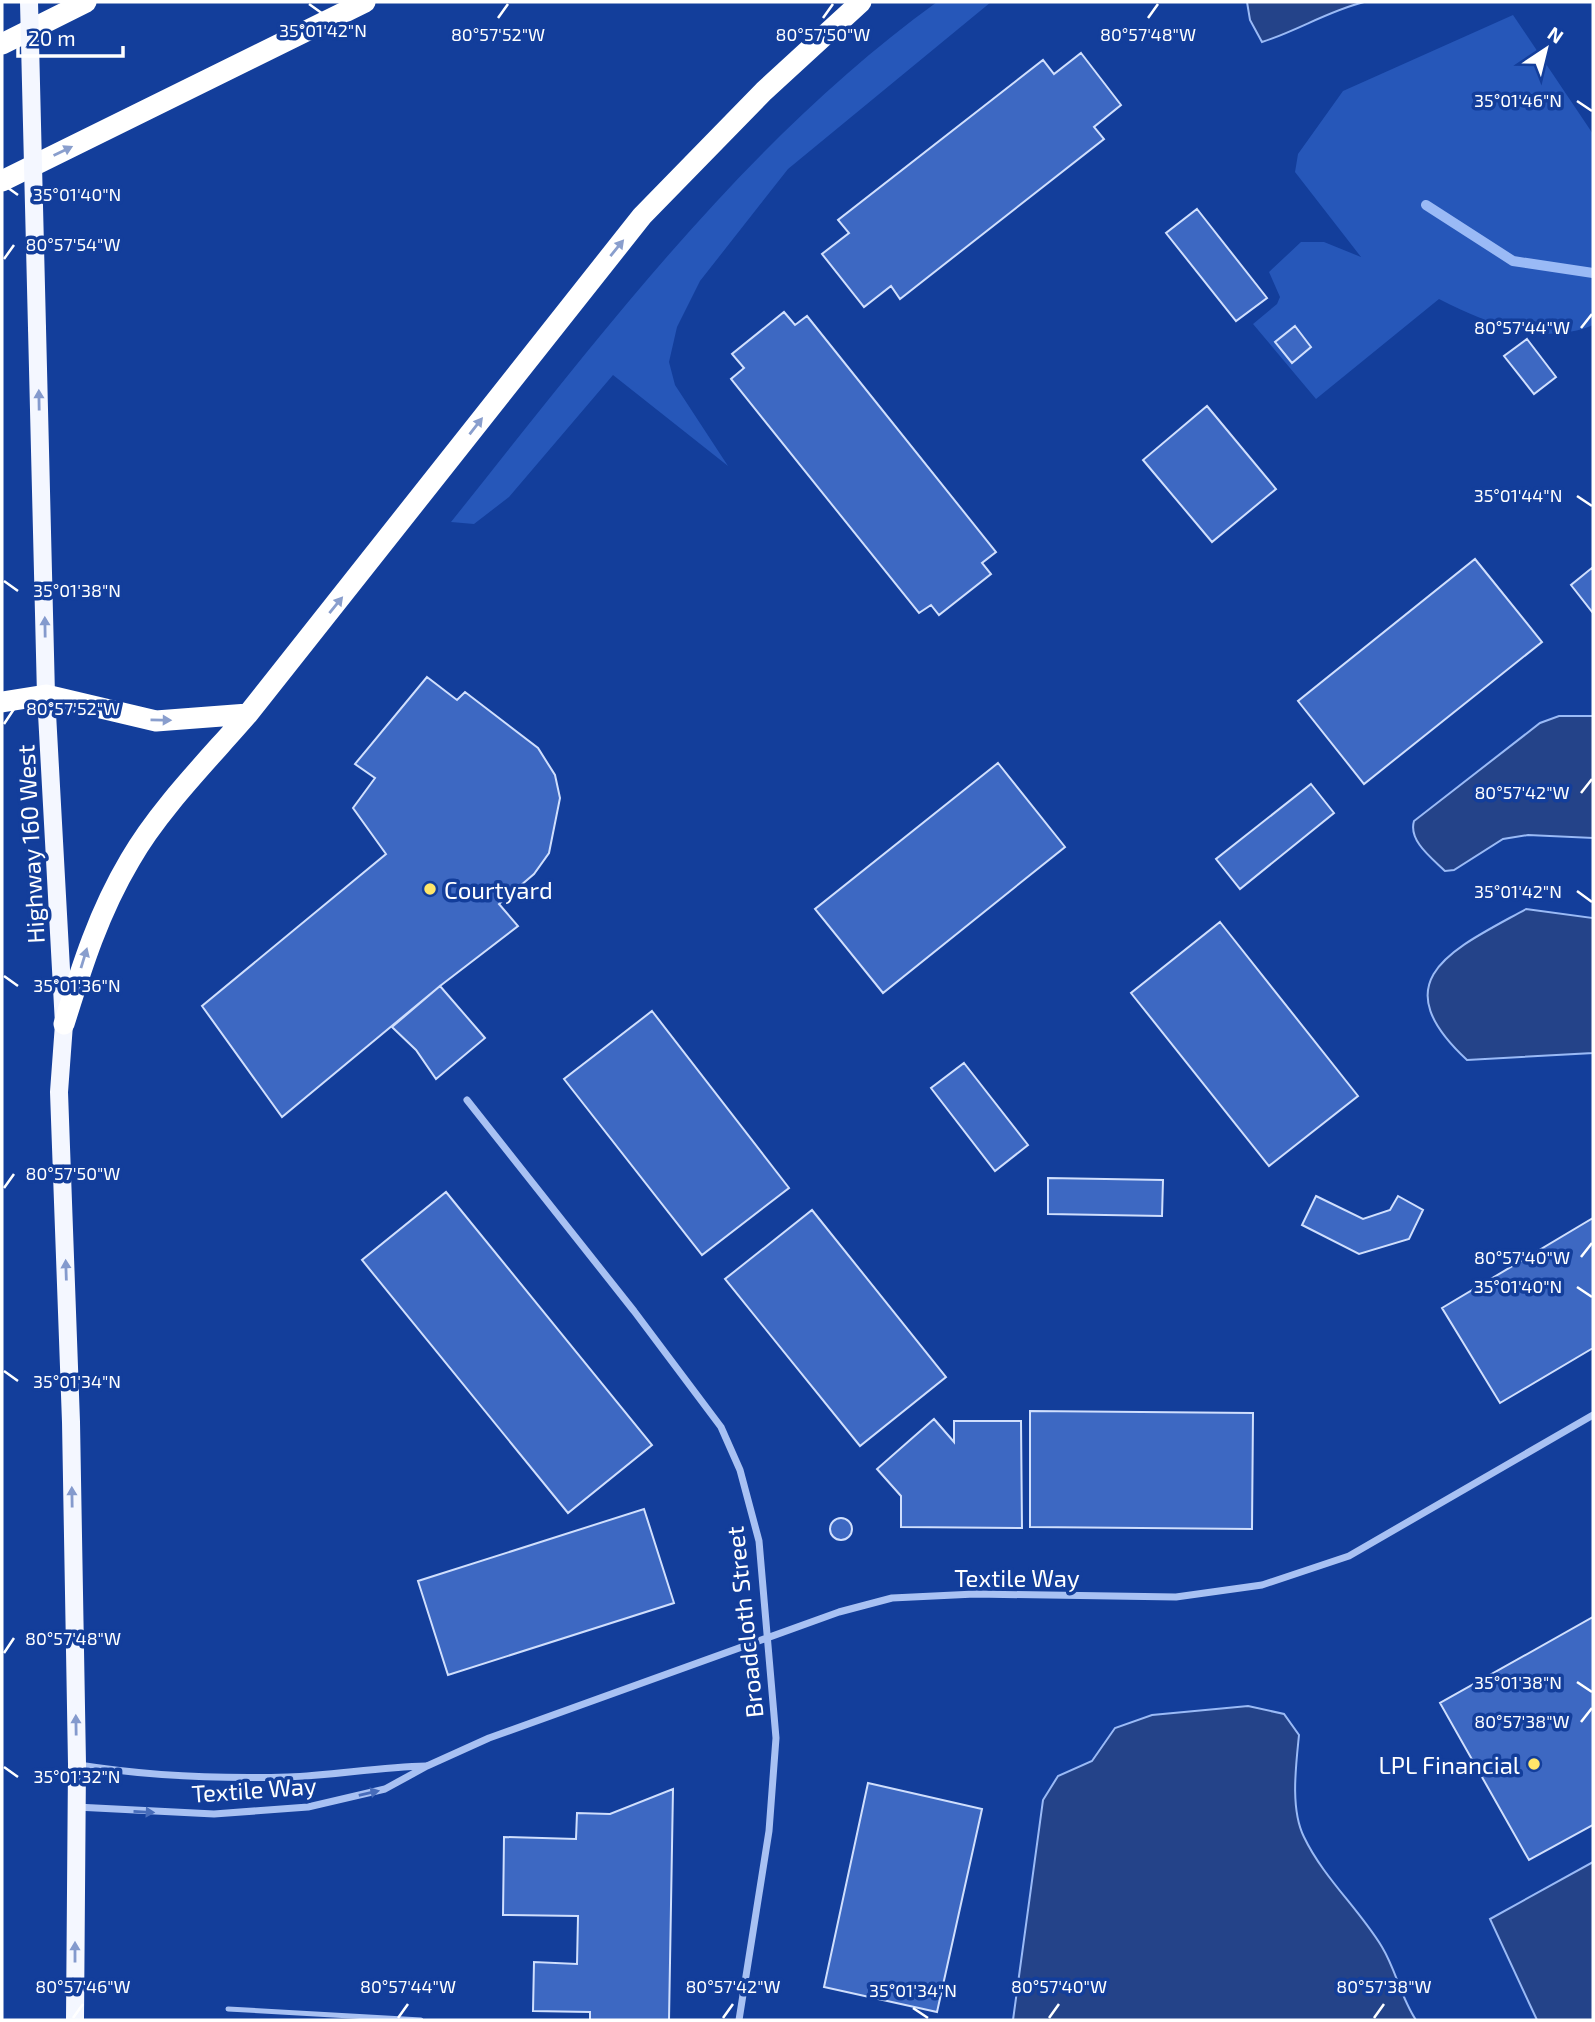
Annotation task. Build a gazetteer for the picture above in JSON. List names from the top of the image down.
{
  "streets": {
    "main road": ["Highway 160 West"],
    "street": ["Textile Way", "Broadcloth Street"]
  },
  "crossings": [
    ["Highway 160 West", "Textile Way"],
    ["Textile Way", "Broadcloth Street"]
  ],
  "one_way": ["Highway 160 West"],
  "places": ["Courtyard", "LPL Financial"],
  "scale_bar": "20 m",
  "north": "top right",
  "coordinates": [
    "35°01'42\"N",
    "80°57'52\"W",
    "80°57'50\"W",
    "80°57'48\"W",
    "35°01'46\"N",
    "35°01'40\"N",
    "80°57'54\"W",
    "80°57'44\"W",
    "35°01'44\"N",
    "35°01'38\"N",
    "80°57'42\"W",
    "35°01'36\"N",
    "80°57'40\"W",
    "35°01'34\"N",
    "80°57'38\"W",
    "35°01'32\"N",
    "80°57'46\"W"
  ]
}
